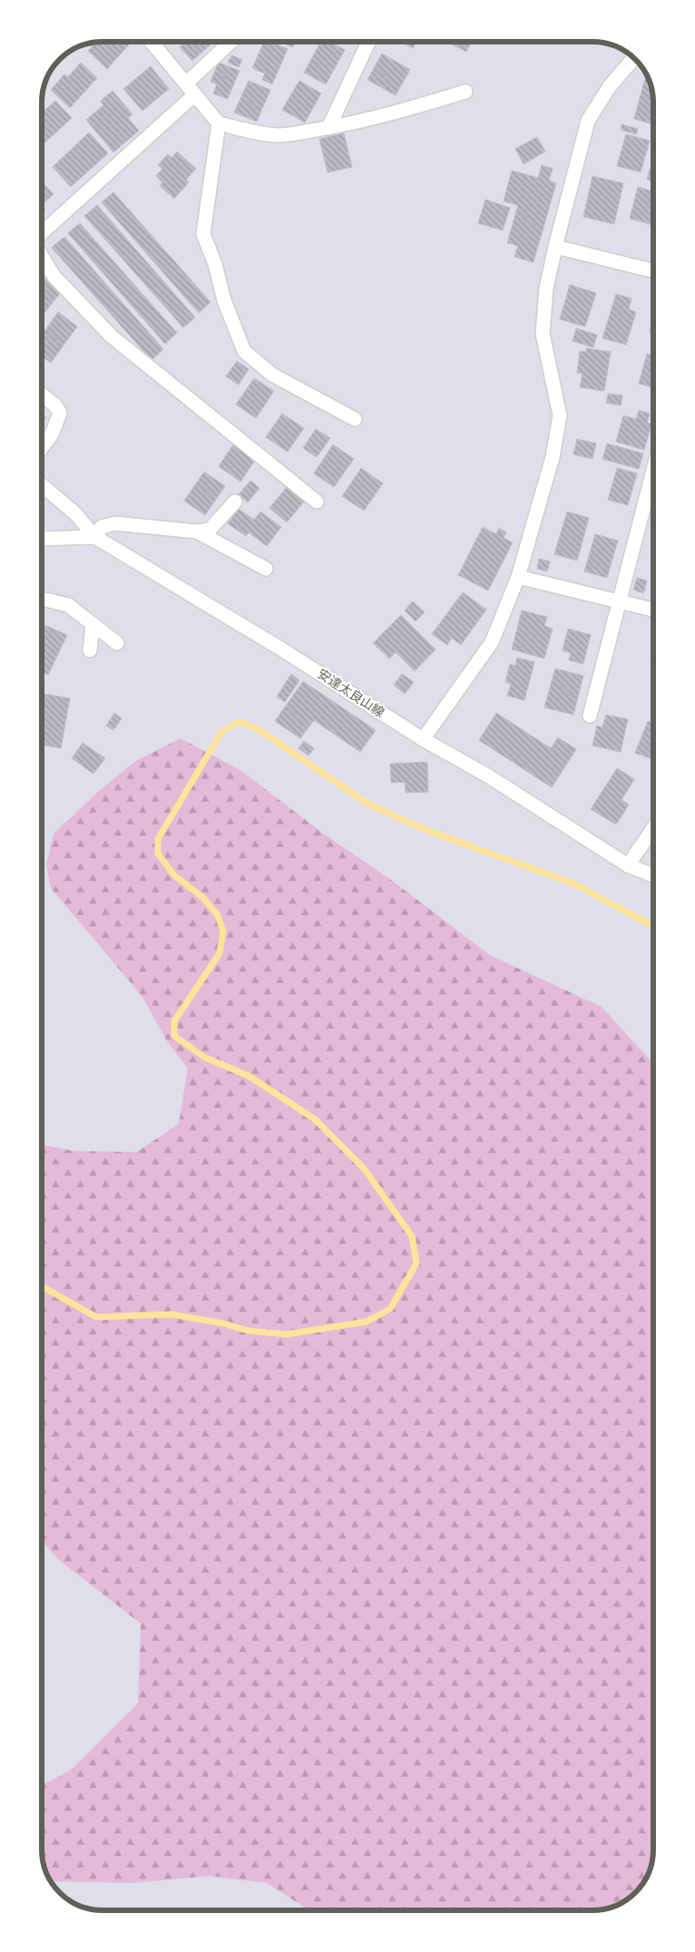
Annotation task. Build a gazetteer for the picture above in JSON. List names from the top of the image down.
{
  "streets": {
    "street": ["安達太良山線"]
  }
}
